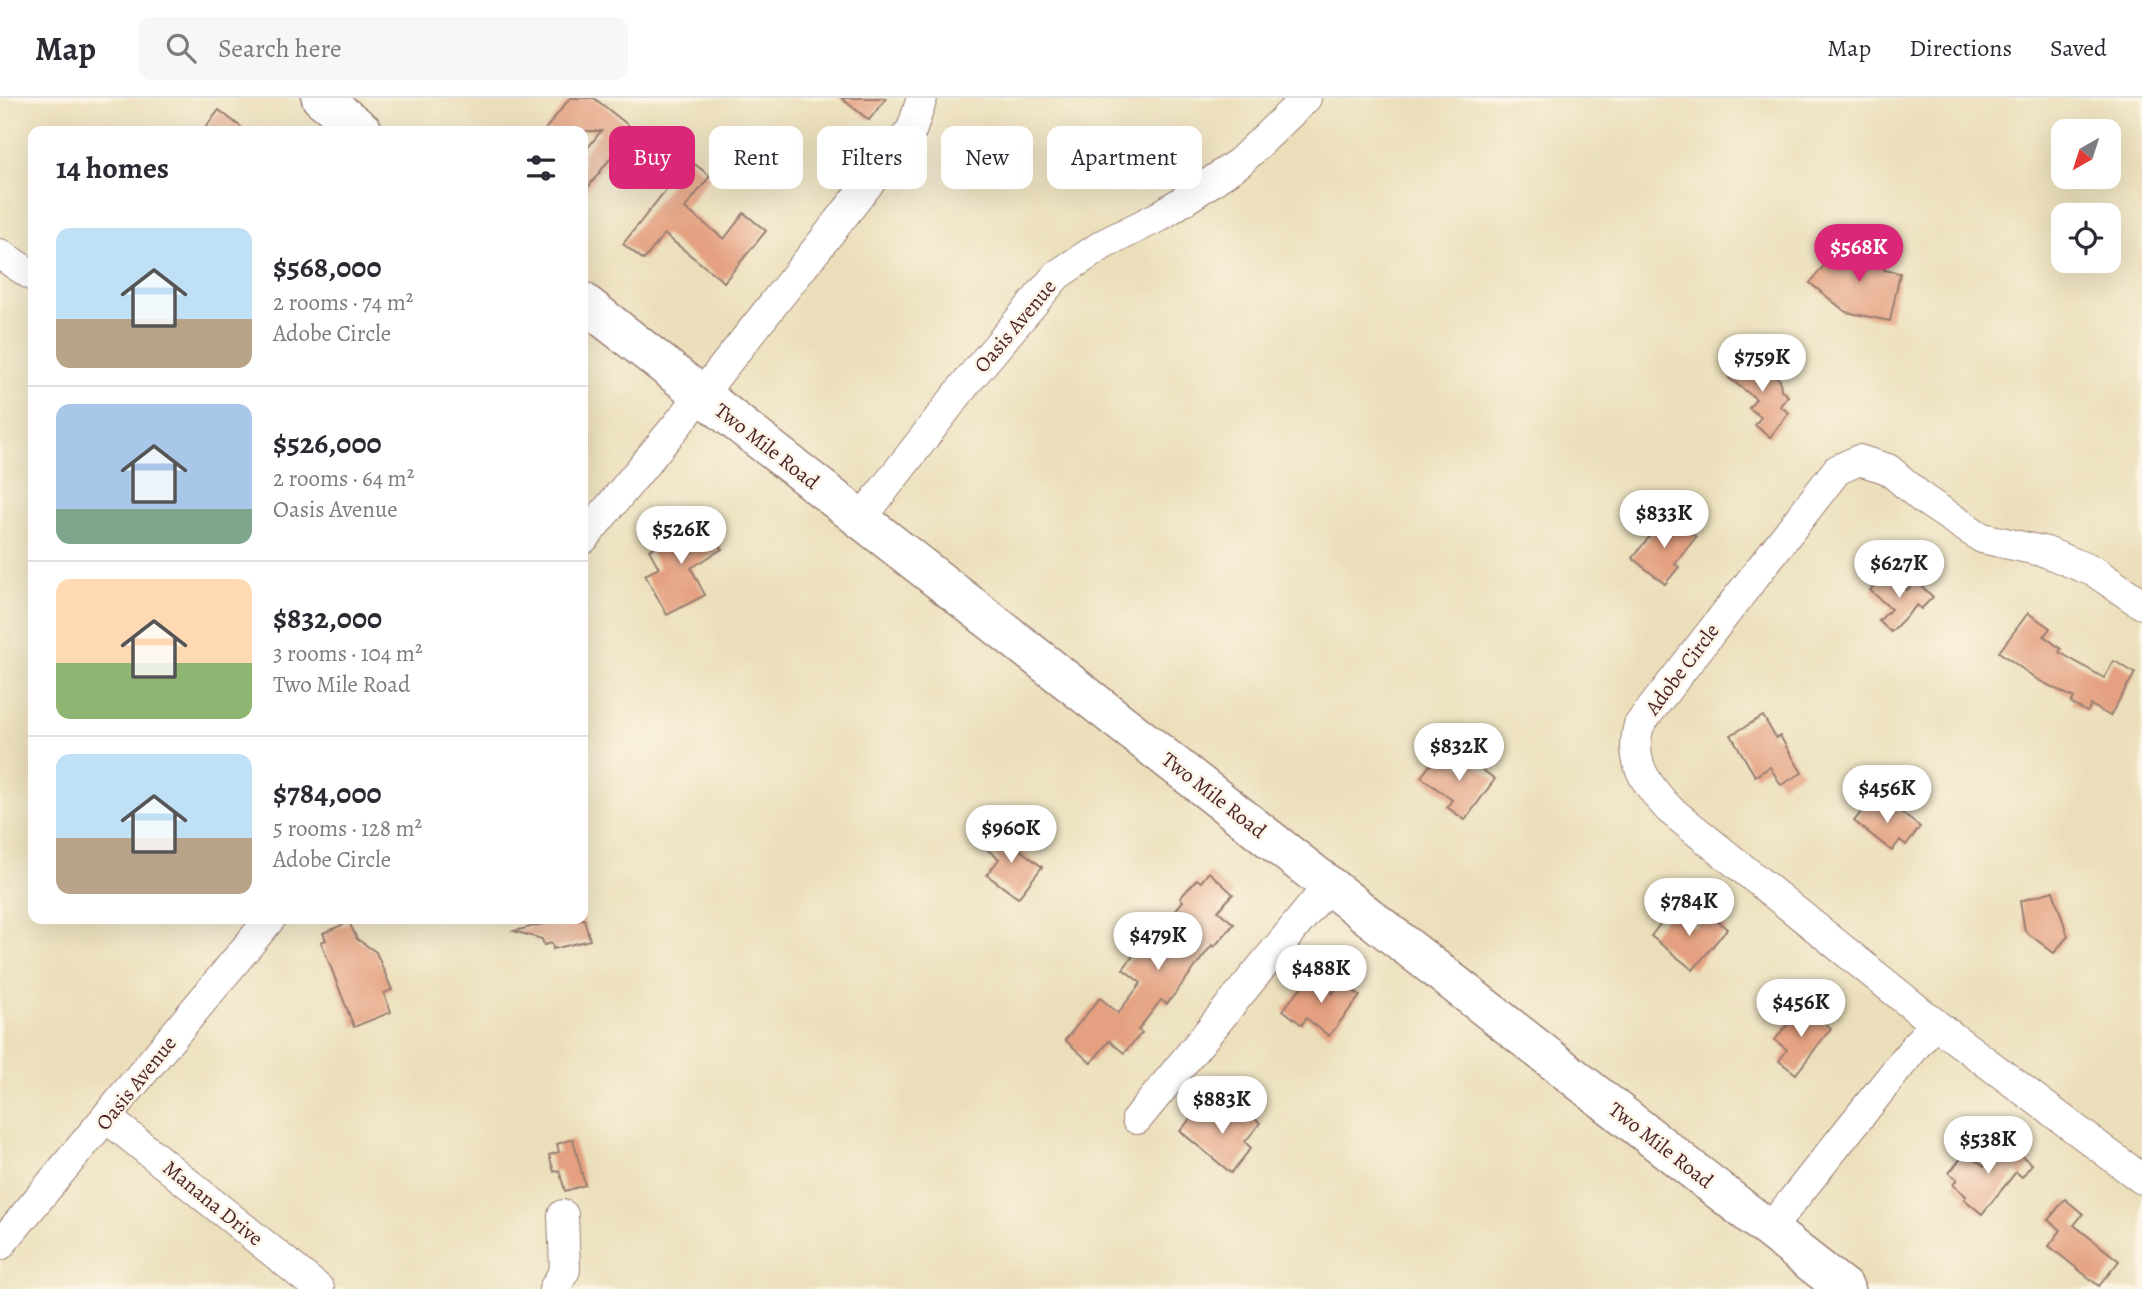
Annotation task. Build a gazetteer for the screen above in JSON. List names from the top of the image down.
{
  "streets": {
    "main road": ["Two Mile Road"],
    "street": ["Oasis Avenue", "Adobe Circle", "Manana Drive"]
  },
  "crossings": [
    ["Oasis Avenue", "Two Mile Road"],
    ["Oasis Avenue", "Manana Drive"]
  ],
  "north": "bottom left",
  "page": {
    "header": "Map",
    "search": "Search here",
    "nav": ["Map", "Directions", "Saved"],
    "chip": [
      "Buy",
      "Rent",
      "Filters",
      "New",
      "Apartment"
    ],
    "heading": "14 homes",
    "list": [
      {
        "name": "$568,000",
        "note": "2 rooms · 74 m² · Adobe Circle"
      },
      {
        "name": "$526,000",
        "note": "2 rooms · 64 m² · Oasis Avenue"
      },
      {
        "name": "$832,000",
        "note": "3 rooms · 104 m² · Two Mile Road"
      },
      {
        "name": "$784,000",
        "note": "5 rooms · 128 m² · Adobe Circle"
      }
    ],
    "price": [
      "$568K",
      "$759K",
      "$833K",
      "$526K",
      "$627K",
      "$832K",
      "$456K",
      "$960K",
      "$784K",
      "$479K",
      "$488K",
      "$456K",
      "$883K",
      "$538K"
    ]
  }
}
